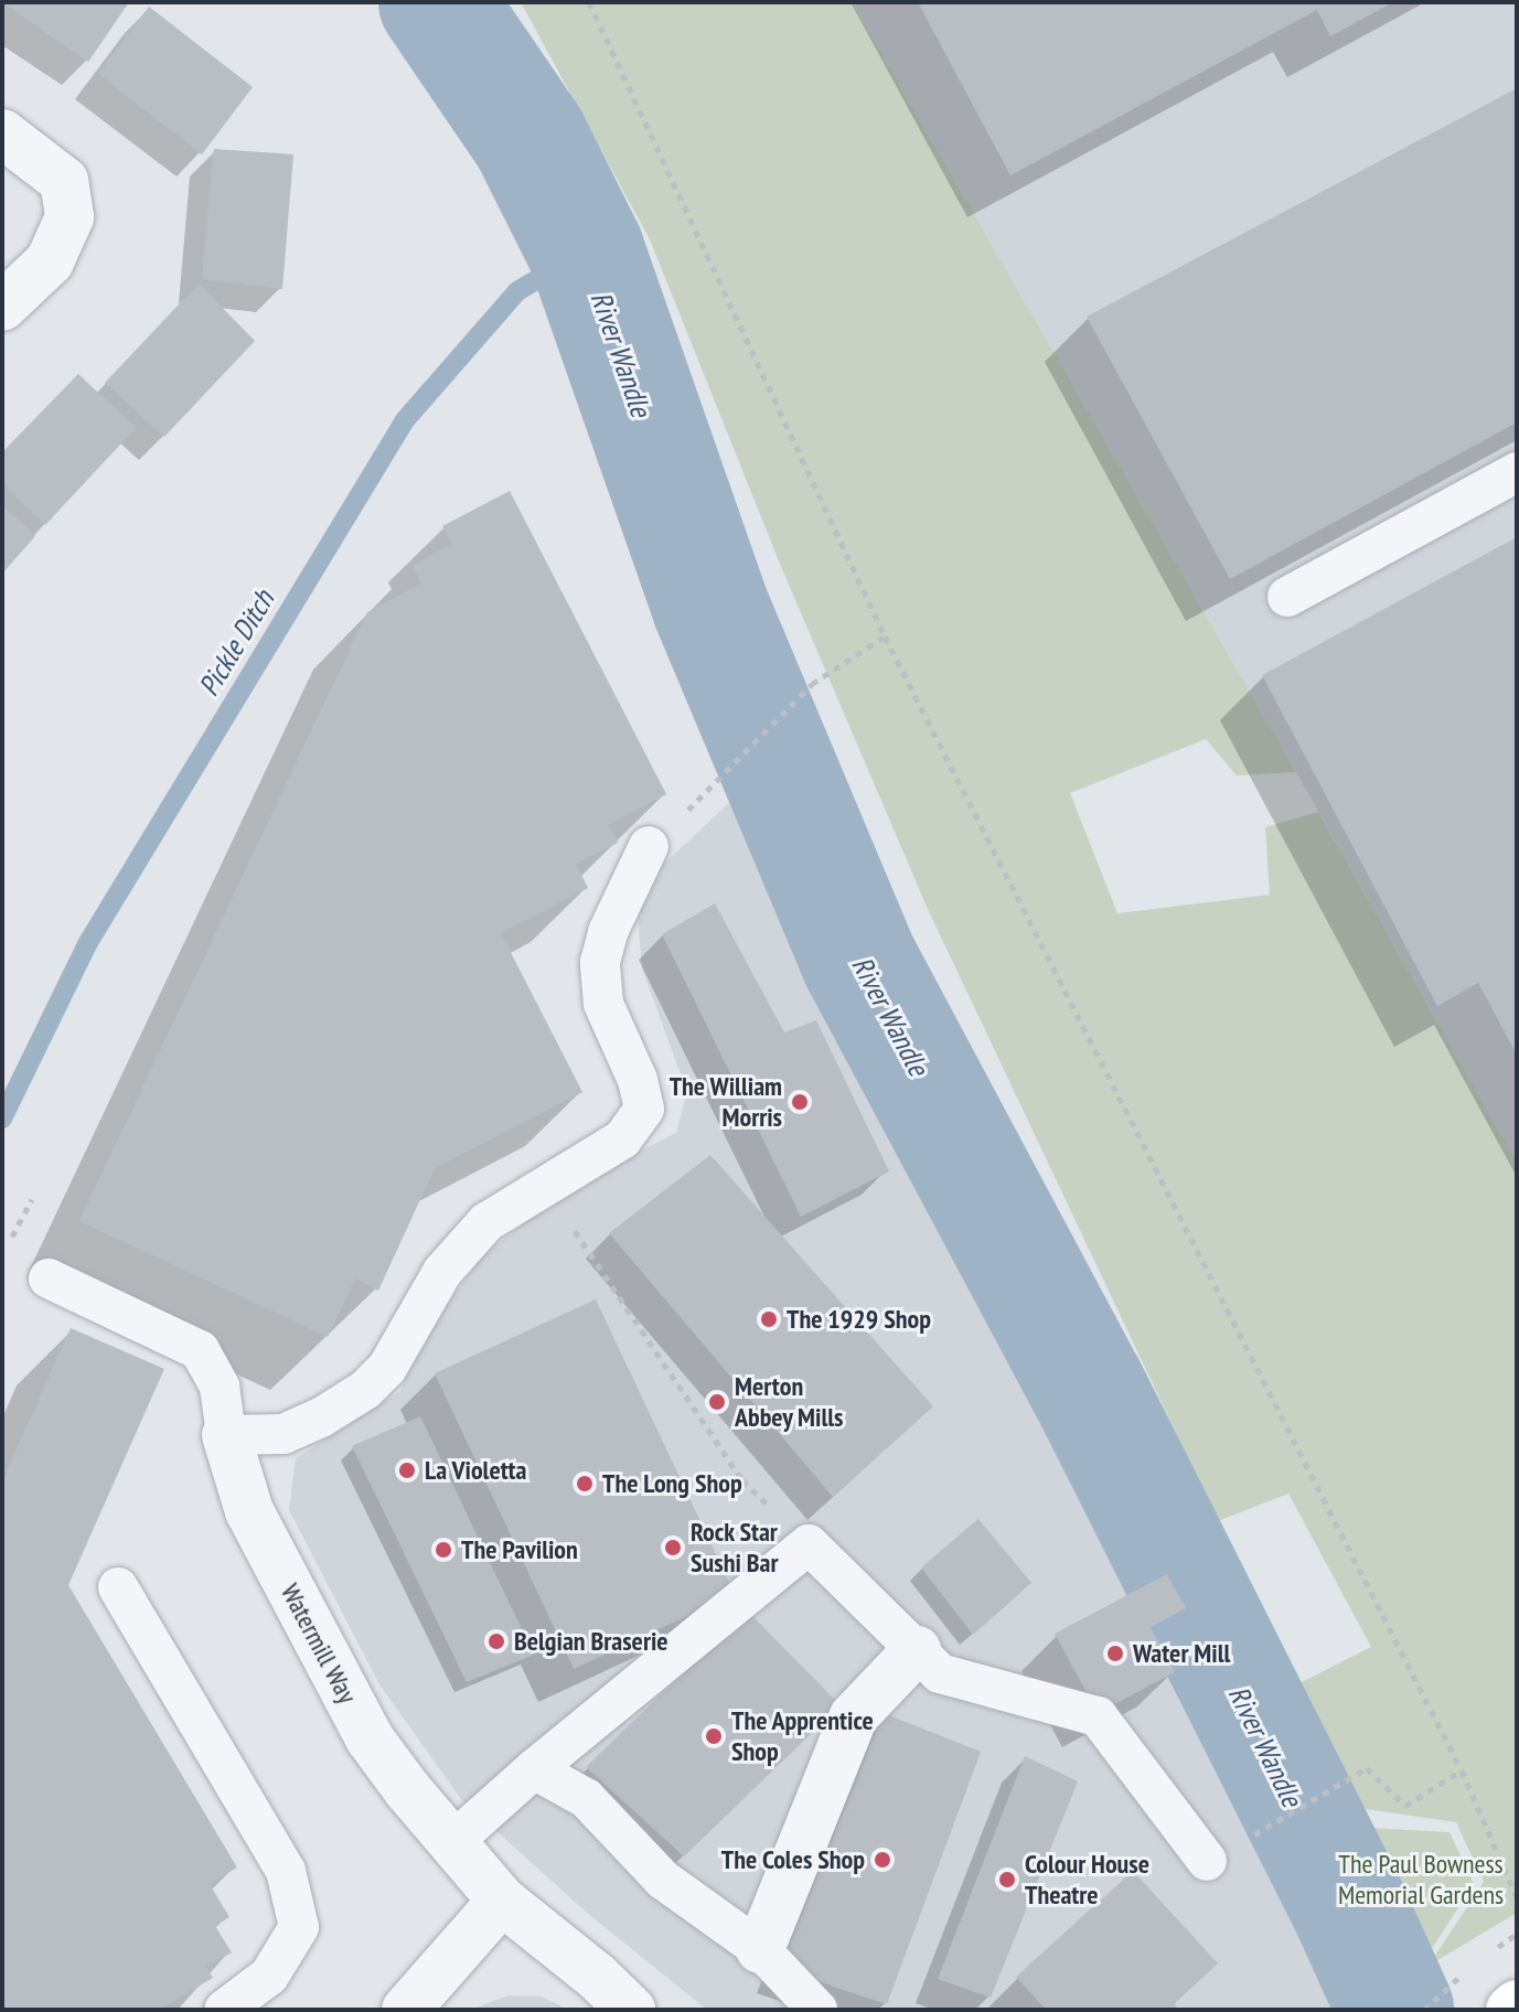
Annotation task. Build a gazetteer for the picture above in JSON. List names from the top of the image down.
{
  "streets": {
    "street": ["Watermill Way"]
  },
  "water": ["River Wandle", "Pickle Ditch"],
  "parks": ["The Paul Bowness Memorial Gardens"],
  "places": [
    "The William Morris",
    "The 1929 Shop",
    "Merton Abbey Mills",
    "La Violetta",
    "The Long Shop",
    "Rock Star Sushi Bar",
    "The Pavilion",
    "Belgian Braserie",
    "Water Mill",
    "The Apprentice Shop",
    "The Coles Shop",
    "Colour House Theatre"
  ]
}
